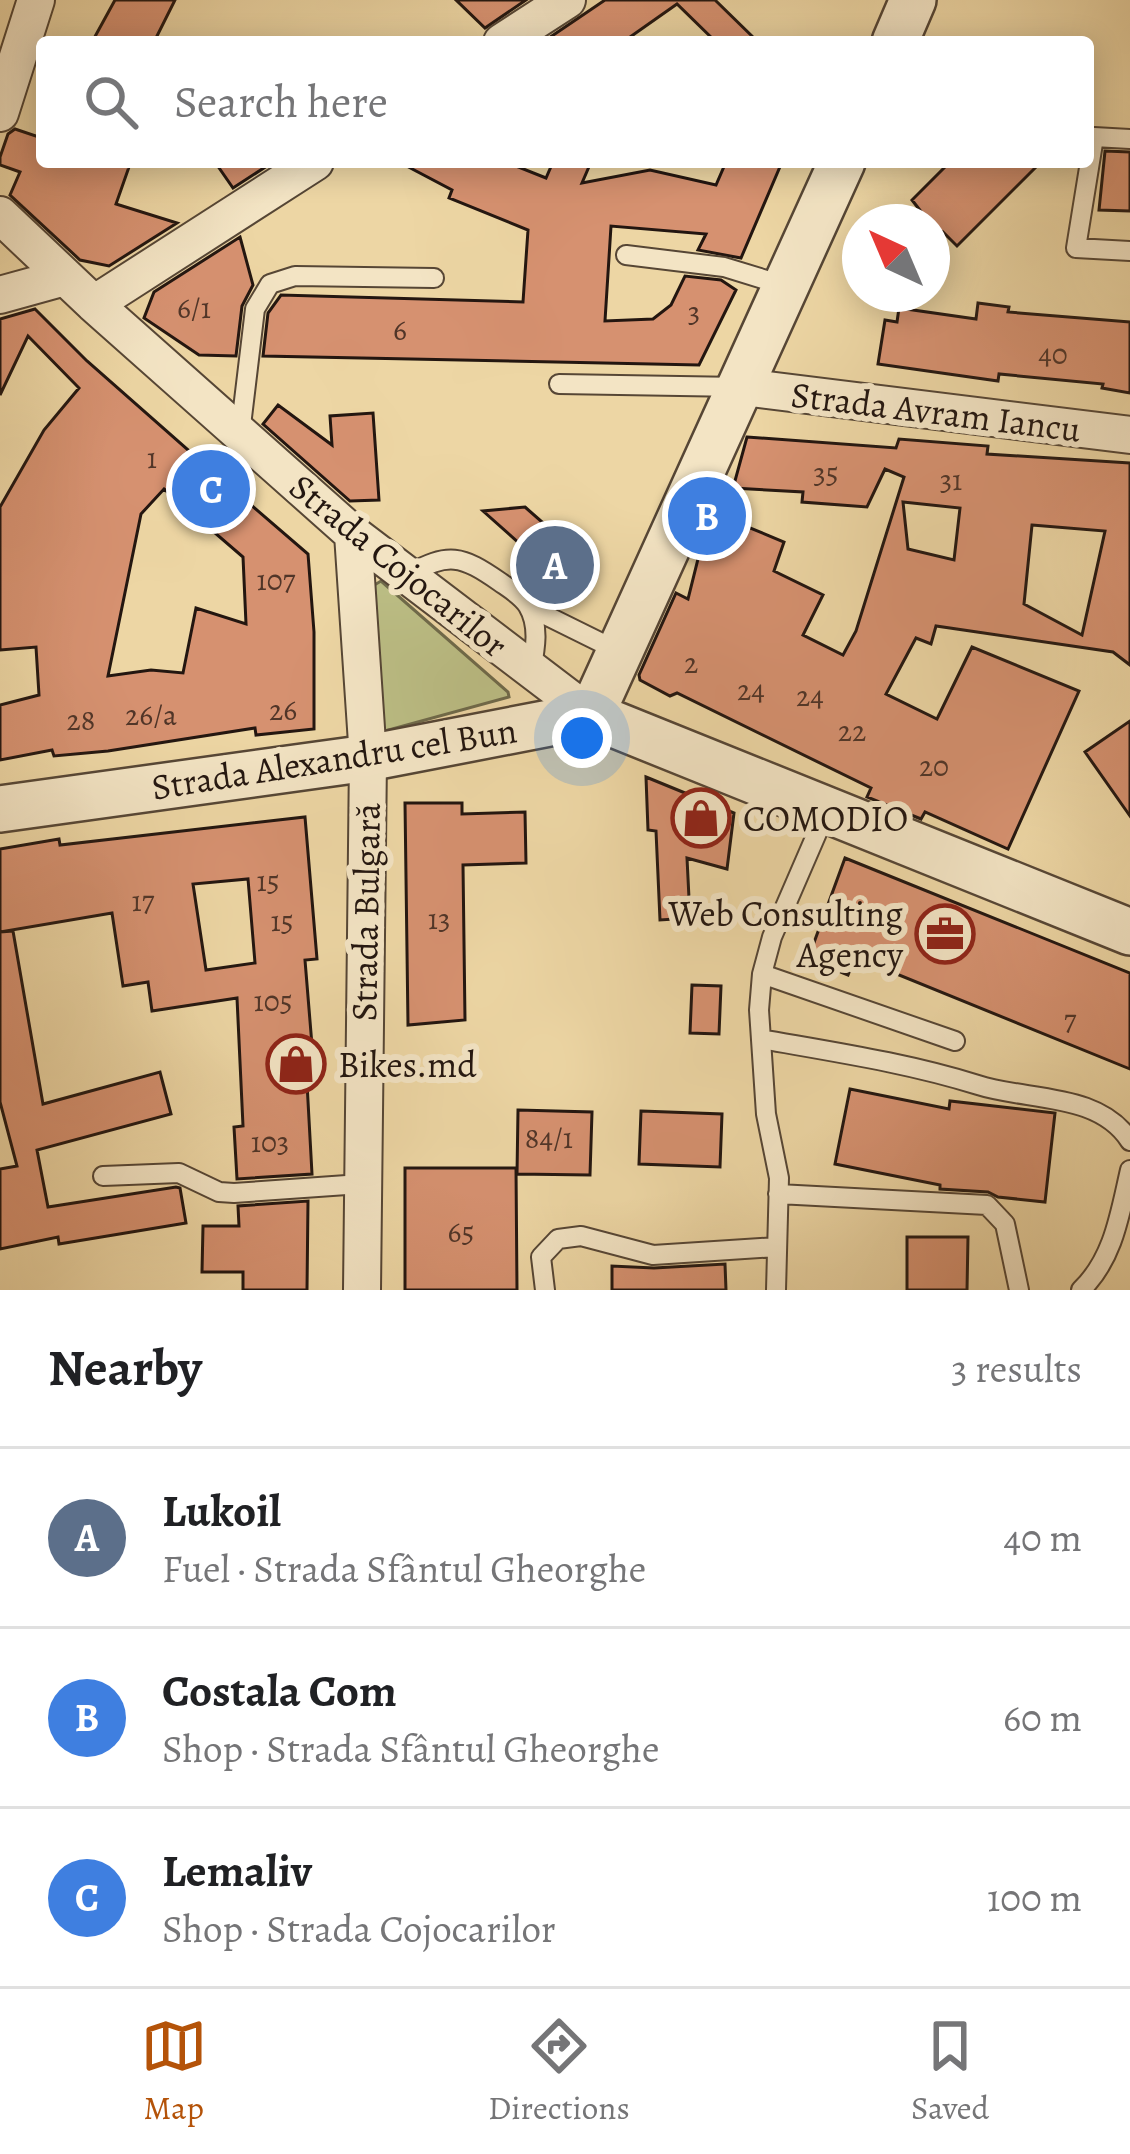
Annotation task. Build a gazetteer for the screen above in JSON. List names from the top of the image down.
{
  "streets": {
    "street": [
      "Strada Avram Iancu",
      "Strada Cojocarilor",
      "Strada Alexandru cel Bun",
      "Strada Bulgară"
    ]
  },
  "crossings": [
    ["Strada Cojocarilor", "Strada Alexandru cel Bun"],
    ["Strada Cojocarilor", "Strada Bulgară"],
    ["Strada Alexandru cel Bun", "Strada Bulgară"]
  ],
  "places": {
    "shop": ["COMODIO", "Bikes.md"],
    "office": ["Web Consulting Agency"]
  },
  "house_numbers": [
    "6/1",
    "3",
    "6",
    "40",
    "1",
    "35",
    "31",
    "107",
    "2",
    "24",
    "24",
    "26",
    "26/a",
    "28",
    "22",
    "20",
    "15",
    "17",
    "13",
    "15",
    "105",
    "7",
    "84/1",
    "103",
    "65"
  ],
  "north": "top left",
  "page": {
    "search": "Search here",
    "pins": ["C", "B", "A"],
    "heading": ["Nearby", "3 results"],
    "list": [
      {
        "mark": "A",
        "name": "Lukoil",
        "note": "Fuel · Strada Sfântul Gheorghe",
        "value": "40 m"
      },
      {
        "mark": "B",
        "name": "Costala Com",
        "note": "Shop · Strada Sfântul Gheorghe",
        "value": "60 m"
      },
      {
        "mark": "C",
        "name": "Lemaliv",
        "note": "Shop · Strada Cojocarilor",
        "value": "100 m"
      }
    ],
    "nav": ["Map", "Directions", "Saved"]
  }
}
